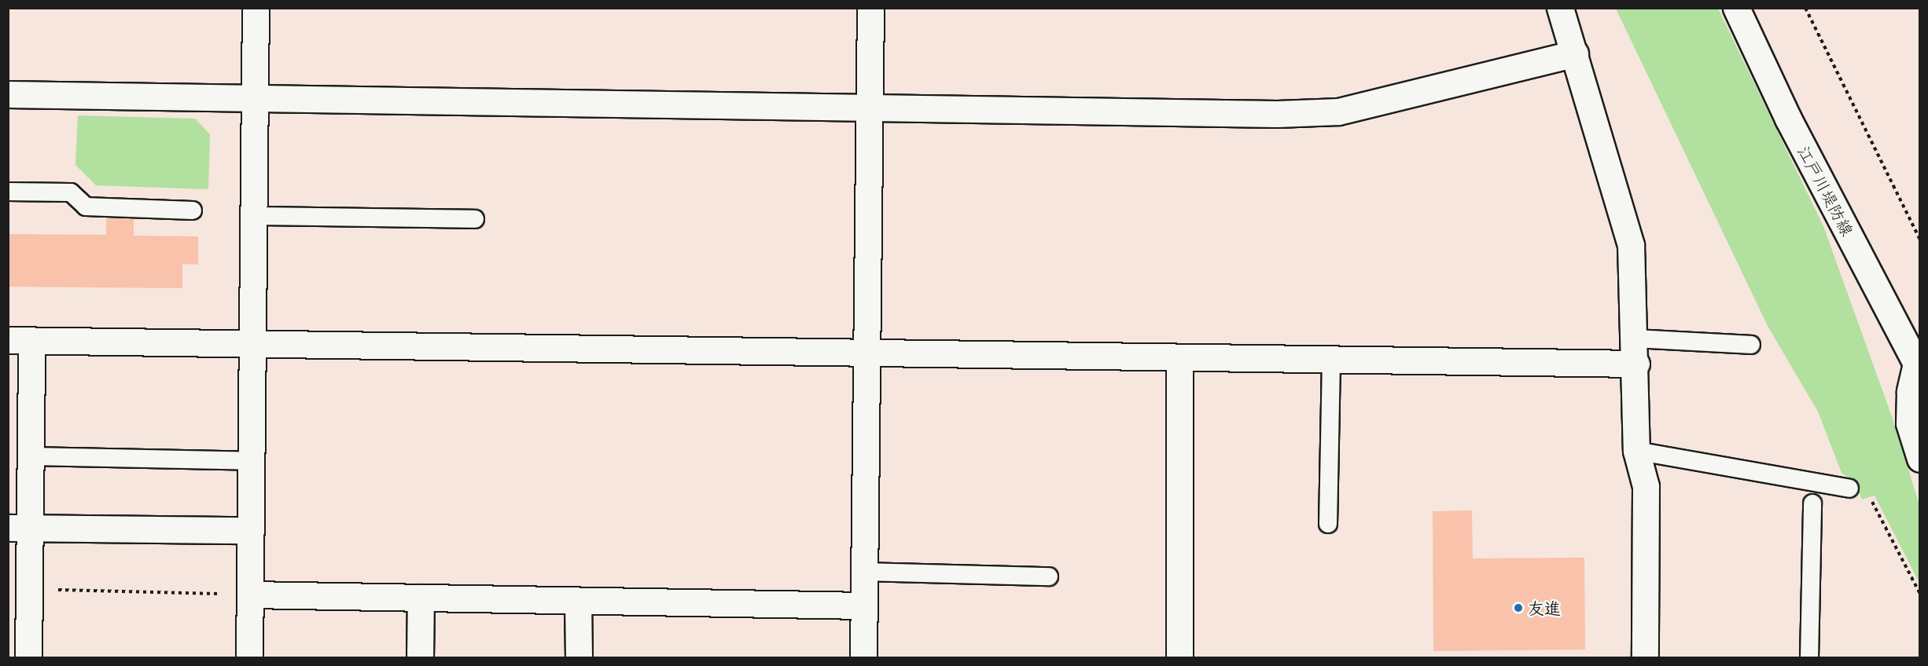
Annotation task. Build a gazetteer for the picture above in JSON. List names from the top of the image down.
{
  "streets": {
    "street": ["江戸川堤防線"]
  },
  "places": ["友進"]
}
